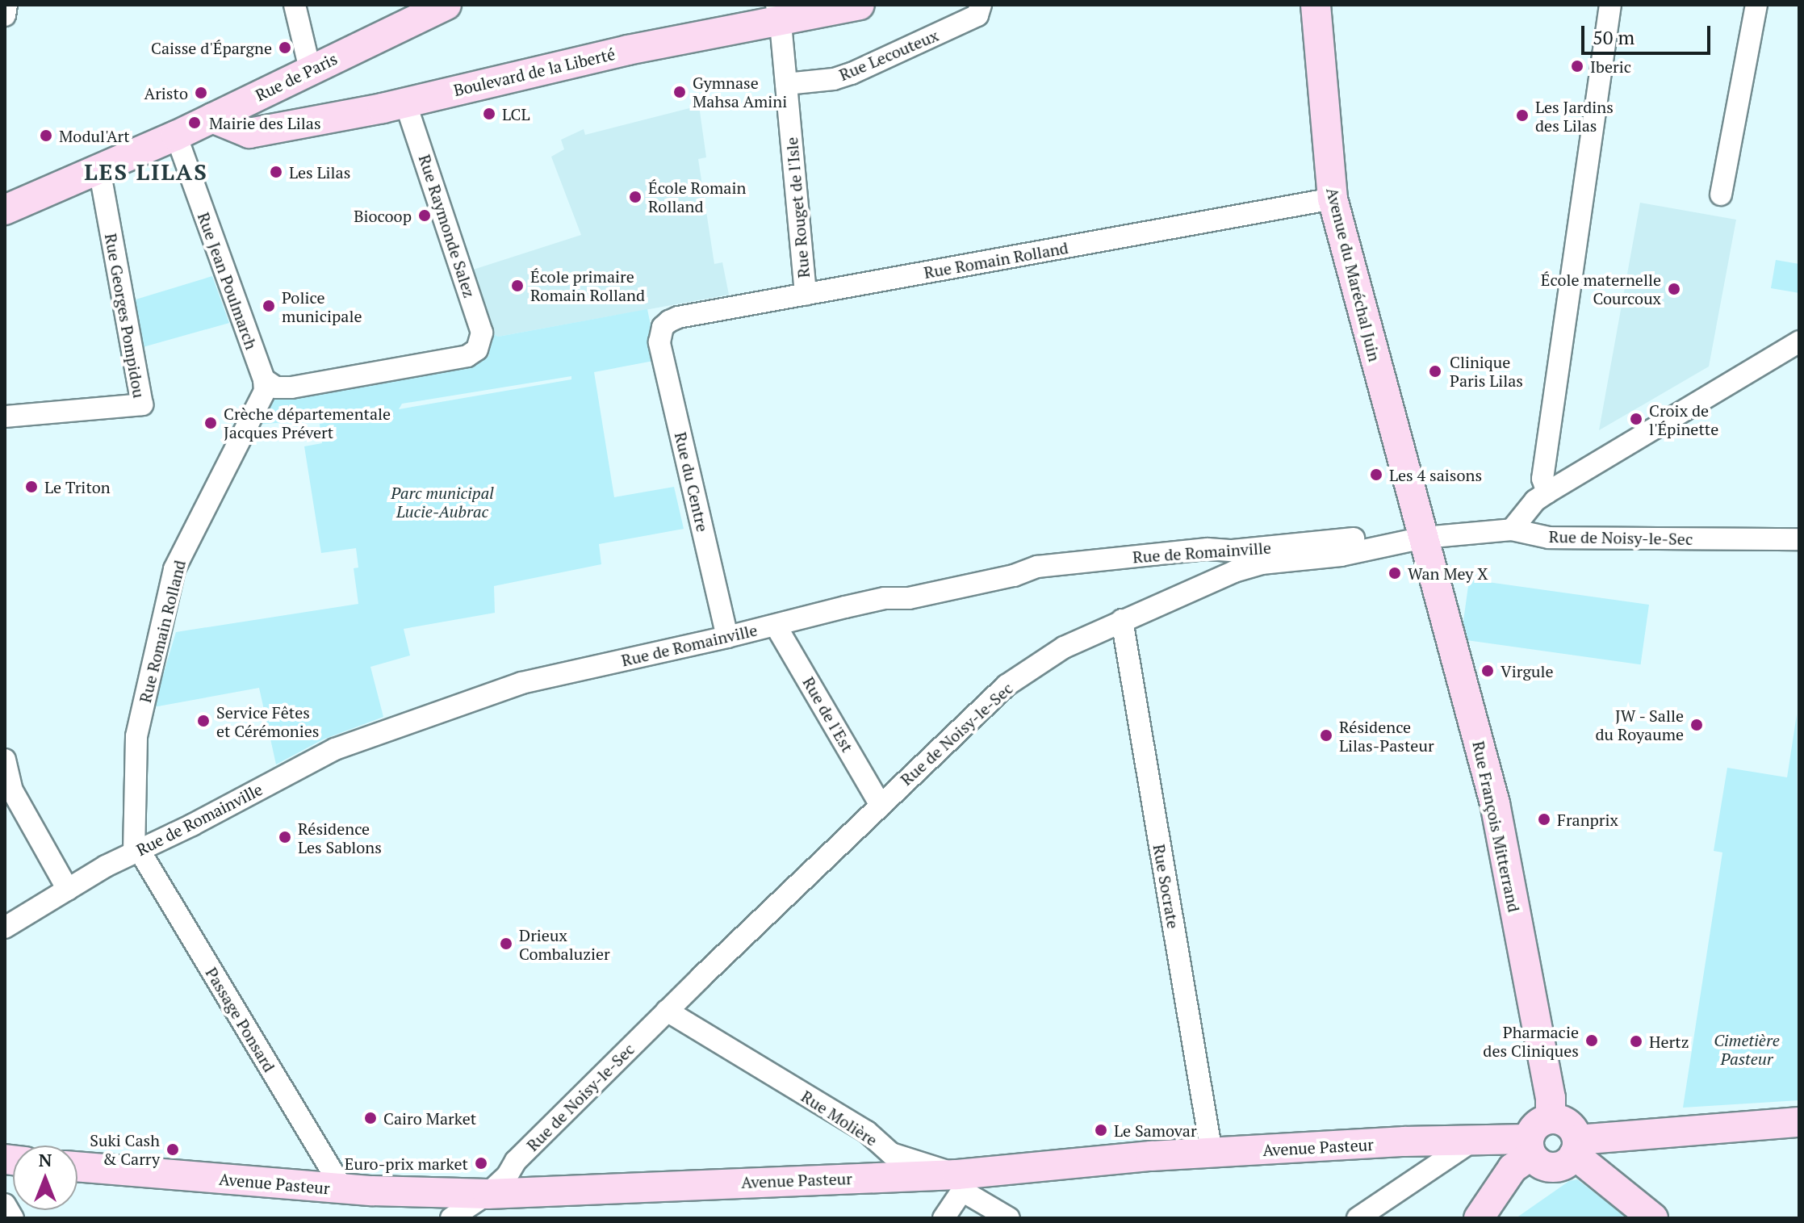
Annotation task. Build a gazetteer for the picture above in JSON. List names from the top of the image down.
{
  "streets": {
    "main road": [
      "Boulevard de la Liberté",
      "Rue de Paris",
      "Avenue du Maréchal Juin",
      "Rue François Mitterrand",
      "Avenue Pasteur"
    ],
    "street": [
      "Rue Lecouteux",
      "Rue Rouget de l'Isle",
      "Rue Raymonde Salez",
      "Rue Romain Rolland",
      "Rue Jean Poulmarch",
      "Rue Georges Pompidou",
      "Rue du Centre",
      "Rue de Noisy-le-Sec",
      "Rue de Romainville",
      "Rue de l'Est",
      "Rue Socrate",
      "Passage Ponsard",
      "Rue Molière"
    ]
  },
  "crossings": [
    ["Rue Lecouteux", "Rue Rouget de l'Isle"],
    ["Boulevard de la Liberté", "Rue de Paris"],
    ["Boulevard de la Liberté", "Rue Rouget de l'Isle"],
    ["Boulevard de la Liberté", "Rue Raymonde Salez"],
    ["Rue de Paris", "Rue Jean Poulmarch"],
    ["Rue de Paris", "Rue Georges Pompidou"],
    ["Rue Rouget de l'Isle", "Rue Romain Rolland"],
    ["Rue Raymonde Salez", "Rue Romain Rolland"],
    ["Rue Raymonde Salez", "Rue Jean Poulmarch"],
    ["Rue Romain Rolland", "Avenue du Maréchal Juin"],
    ["Rue Romain Rolland", "Rue Jean Poulmarch"],
    ["Rue Romain Rolland", "Rue du Centre"],
    ["Rue Romain Rolland", "Rue de Romainville"],
    ["Rue Romain Rolland", "Passage Ponsard"],
    ["Avenue du Maréchal Juin", "Rue de Noisy-le-Sec"],
    ["Avenue du Maréchal Juin", "Rue de Romainville"],
    ["Avenue du Maréchal Juin", "Rue François Mitterrand"],
    ["Rue du Centre", "Rue de Romainville"],
    ["Rue de Noisy-le-Sec", "Rue de Romainville"],
    ["Rue de Noisy-le-Sec", "Rue de l'Est"],
    ["Rue de Noisy-le-Sec", "Rue François Mitterrand"],
    ["Rue de Noisy-le-Sec", "Rue Socrate"],
    ["Rue de Noisy-le-Sec", "Rue Molière"],
    ["Rue de Noisy-le-Sec", "Avenue Pasteur"],
    ["Rue de Romainville", "Rue de l'Est"],
    ["Rue de Romainville", "Rue François Mitterrand"],
    ["Rue de Romainville", "Passage Ponsard"],
    ["Rue François Mitterrand", "Avenue Pasteur"],
    ["Rue Socrate", "Avenue Pasteur"],
    ["Passage Ponsard", "Avenue Pasteur"],
    ["Rue Molière", "Avenue Pasteur"]
  ],
  "districts": ["LES LILAS"],
  "parks": ["Parc municipal Lucie-Aubrac", "Cimetière Pasteur"],
  "places": [
    "Caisse d'Épargne",
    "Iberic",
    "Gymnase Mahsa Amini",
    "Aristo",
    "LCL",
    "Les Jardins des Lilas",
    "Mairie des Lilas",
    "Modul'Art",
    "Les Lilas",
    "École Romain Rolland",
    "Biocoop",
    "École primaire Romain Rolland",
    "École maternelle Courcoux",
    "Police municipale",
    "Clinique Paris Lilas",
    "Croix de l'Épinette",
    "Crèche départementale Jacques Prévert",
    "Les 4 saisons",
    "Le Triton",
    "Wan Mey X",
    "Virgule",
    "Service Fêtes et Cérémonies",
    "JW - Salle du Royaume",
    "Résidence Lilas-Pasteur",
    "Franprix",
    "Résidence Les Sablons",
    "Drieux Combaluzier",
    "Pharmacie des Cliniques",
    "Hertz",
    "Cairo Market",
    "Le Samovar",
    "Suki Cash & Carry",
    "Euro-prix market"
  ],
  "scale_bar": "50 m",
  "north": "top"
}
